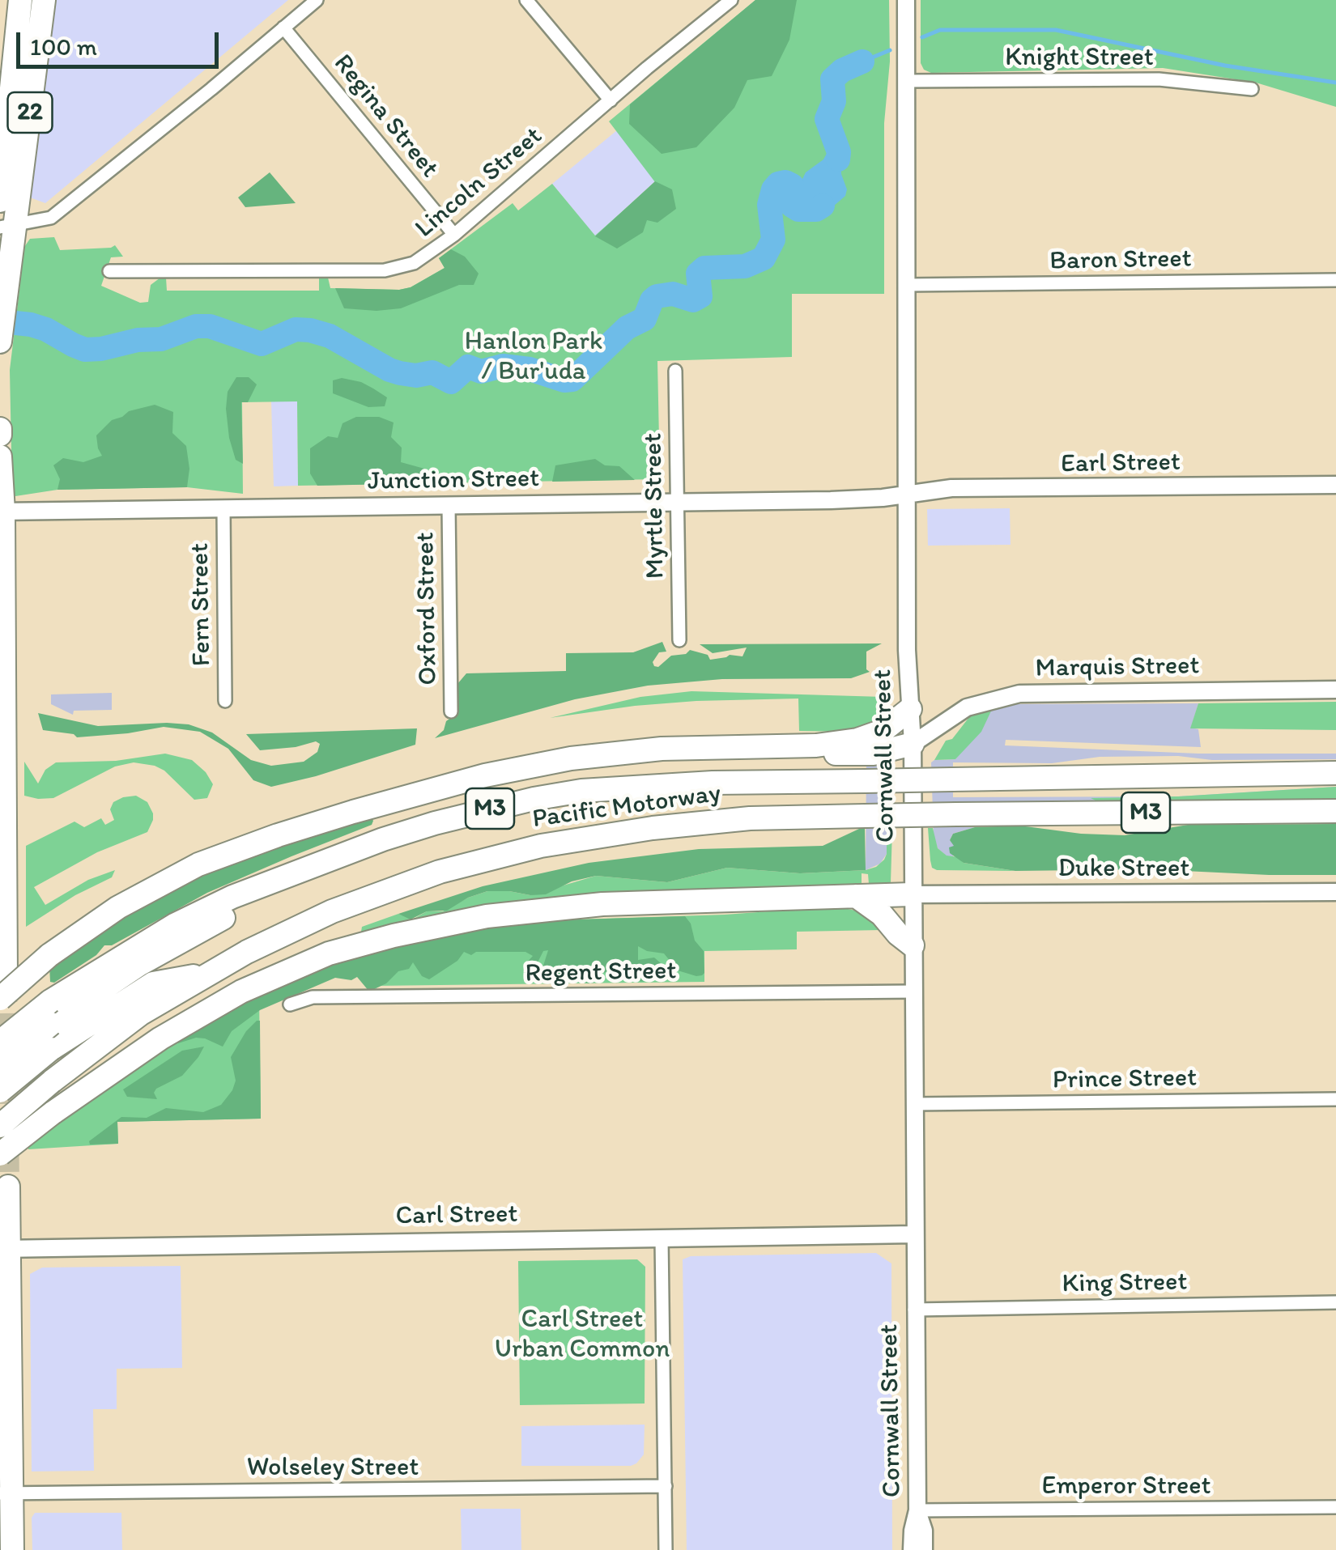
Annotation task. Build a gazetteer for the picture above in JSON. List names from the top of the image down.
{
  "streets": {
    "highway": ["22", "Pacific Motorway", "M3"],
    "main road": [
      "Earl Street",
      "Junction Street",
      "Marquis Street",
      "Cornwall Street",
      "Duke Street",
      "Carl Street"
    ],
    "street": [
      "Knight Street",
      "Regina Street",
      "Lincoln Street",
      "Baron Street",
      "Myrtle Street",
      "Fern Street",
      "Oxford Street",
      "Regent Street",
      "Prince Street",
      "King Street",
      "Wolseley Street",
      "Emperor Street"
    ]
  },
  "crossings": [
    ["Knight Street", "Cornwall Street"],
    ["Regina Street", "Lincoln Street"],
    ["Baron Street", "Cornwall Street"],
    ["Earl Street", "Junction Street"],
    ["Earl Street", "Cornwall Street"],
    ["Junction Street", "Myrtle Street"],
    ["Junction Street", "Fern Street"],
    ["Junction Street", "Oxford Street"],
    ["Junction Street", "Cornwall Street"],
    ["Marquis Street", "Cornwall Street"],
    ["Cornwall Street", "Duke Street"],
    ["Cornwall Street", "Regent Street"],
    ["Cornwall Street", "Prince Street"],
    ["Cornwall Street", "Carl Street"],
    ["Cornwall Street", "King Street"],
    ["Cornwall Street", "Emperor Street"]
  ],
  "parks": ["Hanlon Park / Bur'uda", "Carl Street Urban Common"],
  "scale_bar": "100 m"
}
